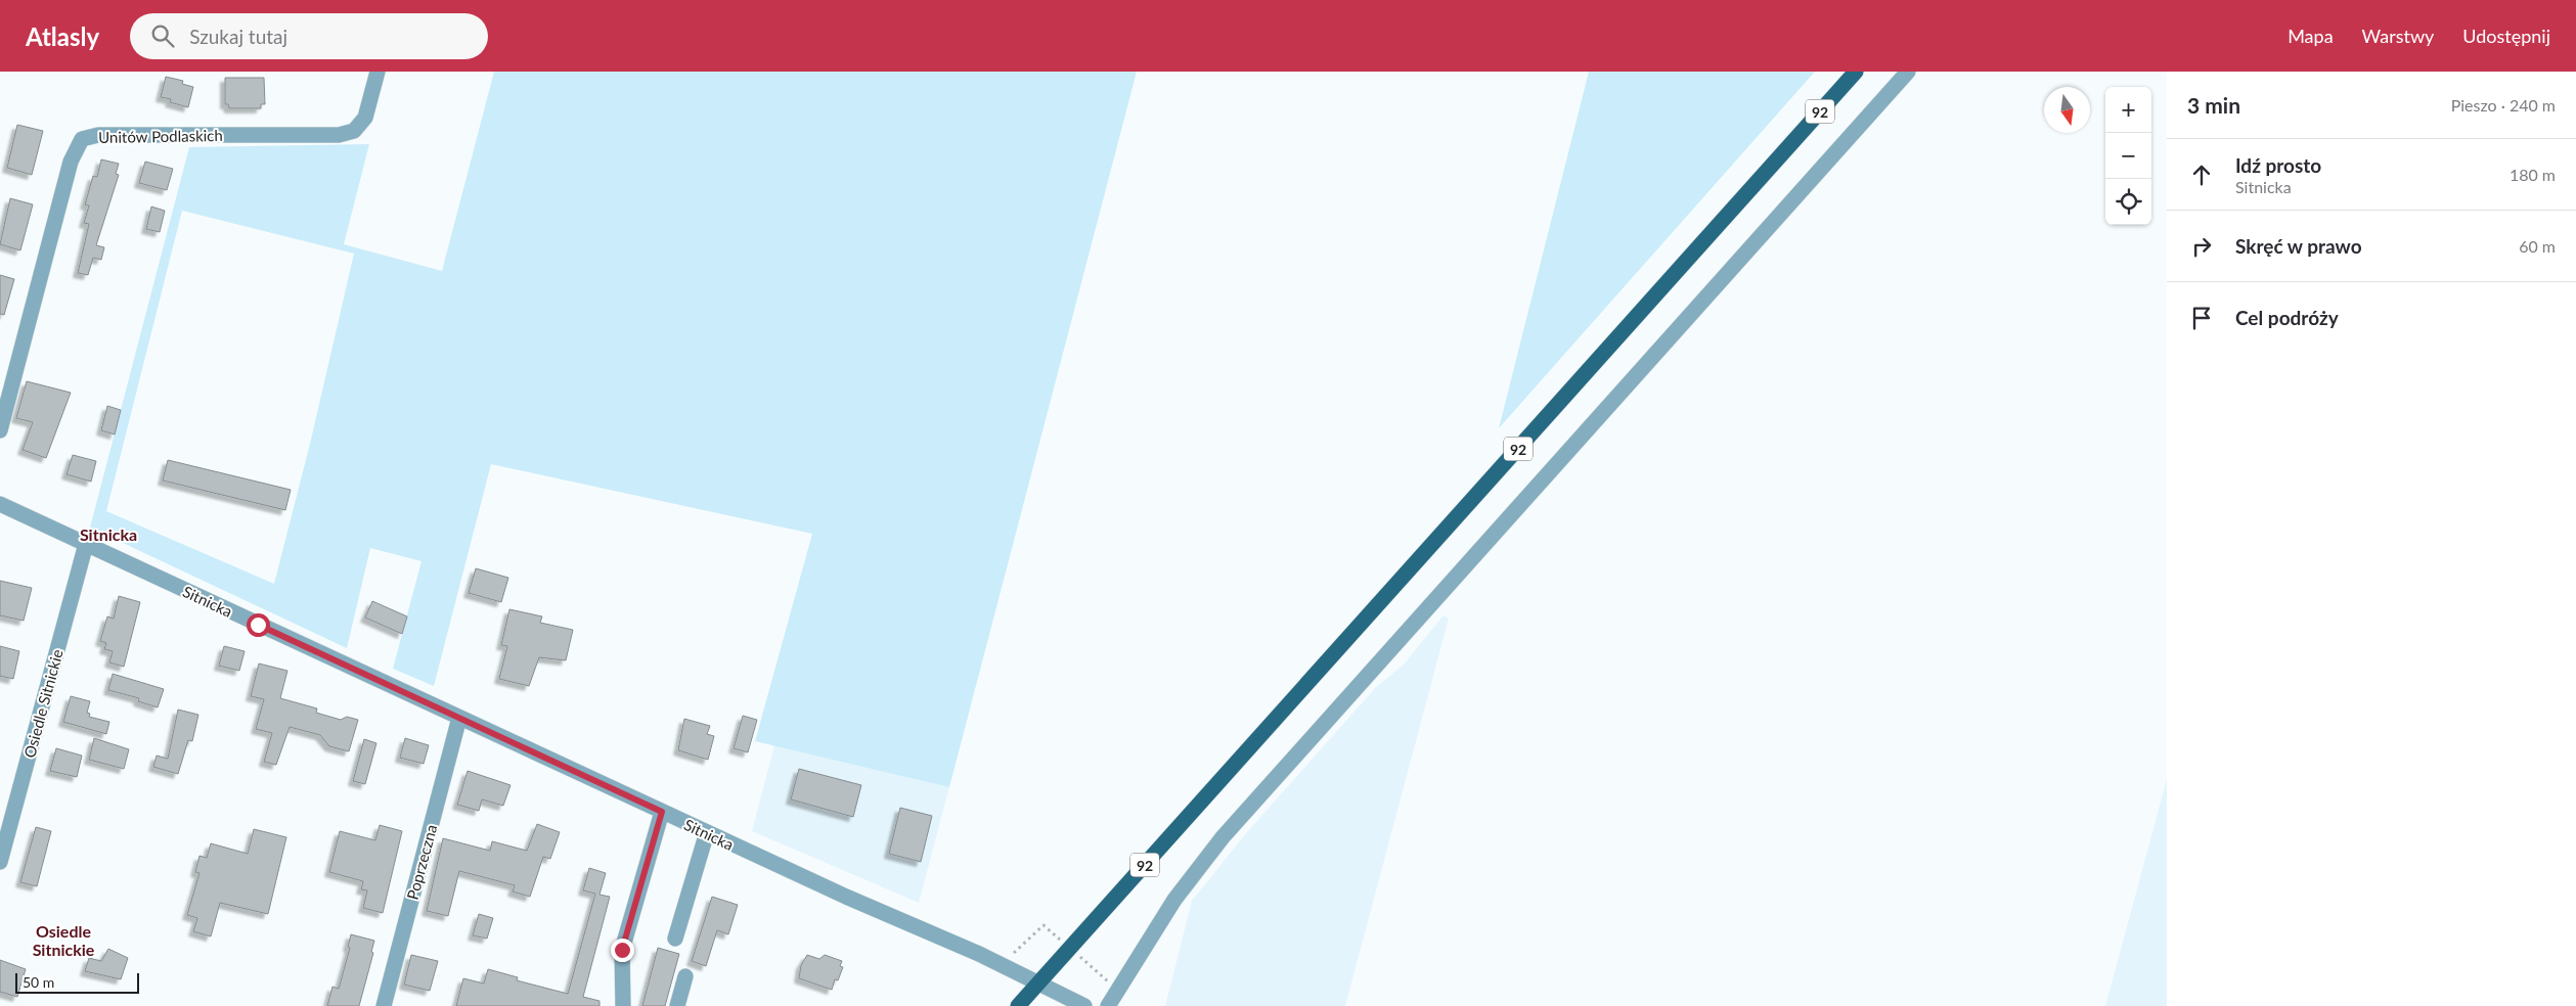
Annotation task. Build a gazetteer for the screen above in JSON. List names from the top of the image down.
{
  "streets": {
    "main road": ["92"],
    "street": [
      "Unitów Podlaskich",
      "Sitnicka",
      "Osiedle Sitnickie",
      "Poprzeczna"
    ]
  },
  "crossings": [
    ["92", "Sitnicka"],
    ["Sitnicka", "Osiedle Sitnickie"],
    ["Sitnicka", "Poprzeczna"]
  ],
  "districts": ["Sitnicka", "Osiedle Sitnickie"],
  "scale_bar": "50 m",
  "north": "bottom",
  "page": {
    "header": "Atlasly",
    "search": "Szukaj tutaj",
    "nav": ["Mapa", "Warstwy", "Udostępnij"],
    "heading": ["3 min", "Pieszo · 240 m"],
    "map_buttons": ["+", "−"],
    "list": [
      ["Idź prosto", "Sitnicka", "180 m"],
      ["Skręć w prawo", "60 m"],
      "Cel podróży"
    ],
    "scale": "50 m"
  }
}
